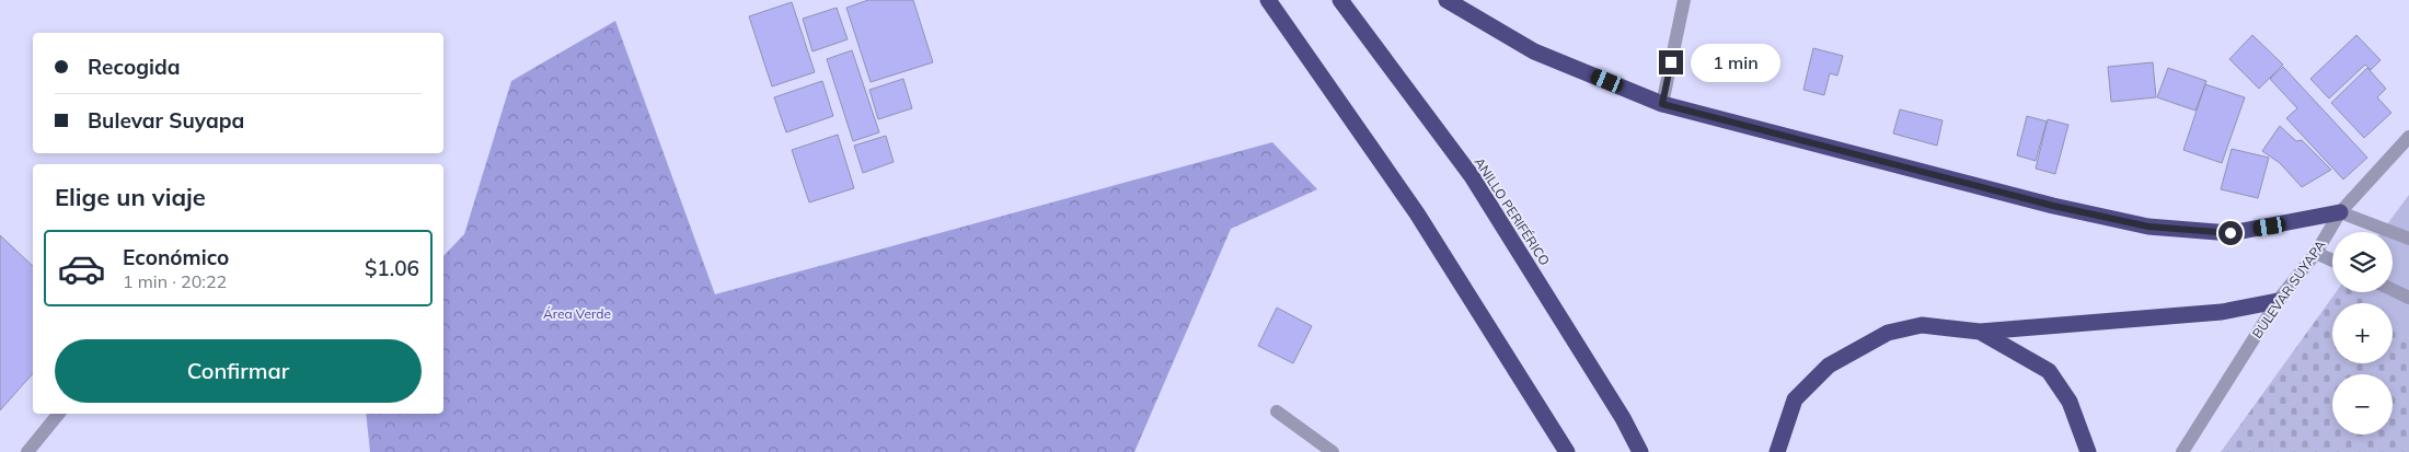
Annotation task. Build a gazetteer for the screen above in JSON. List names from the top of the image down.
{
  "streets": {
    "highway": ["ANILLO PERIFÉRICO"],
    "street": ["BULEVAR SUYAPA"]
  },
  "parks": ["Área Verde"],
  "page": {
    "banner": ["Recogida", "Bulevar Suyapa"],
    "bubble": "1 min",
    "heading": "Elige un viaje",
    "list": [
      {
        "name": "Económico",
        "note": "1 min · 20:22",
        "value": "$1.06"
      }
    ],
    "map_buttons": ["+", "−"],
    "buttons": "Confirmar"
  }
}
